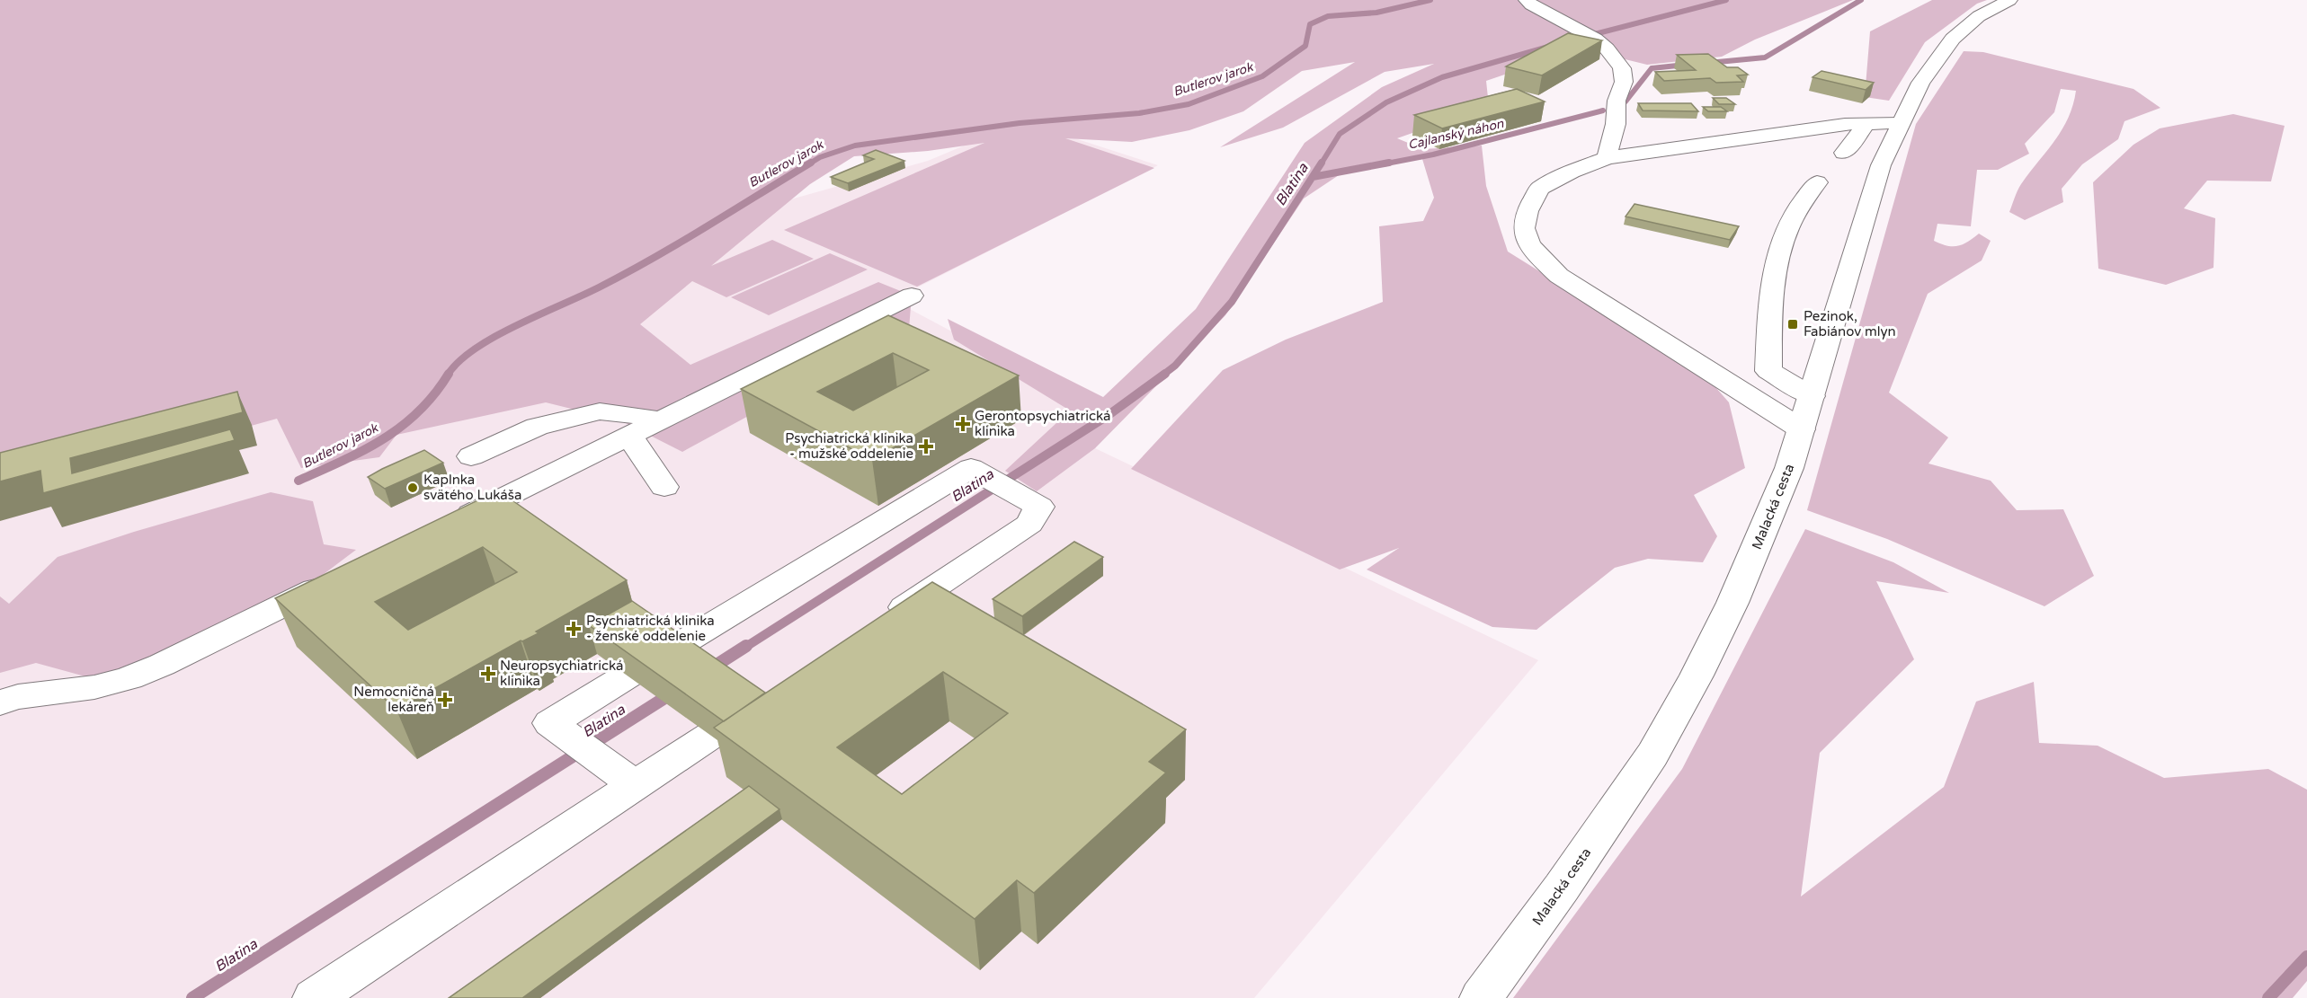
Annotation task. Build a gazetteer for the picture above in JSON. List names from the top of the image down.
{
  "streets": {
    "main road": ["Malacká cesta"]
  },
  "water": ["Butlerov jarok", "Cajlanský náhon", "Blatina"],
  "places": {
    "transit": ["Pezinok, Fabiánov mlyn"],
    "health": [
      "Gerontopsychiatrická klinika",
      "Psychiatrická klinika - mužské oddelenie",
      "Psychiatrická klinika - ženské oddelenie",
      "Neuropsychiatrická klinika",
      "Nemocničná lekáreň"
    ],
    "other": ["Kaplnka svätého Lukáša"]
  }
}
